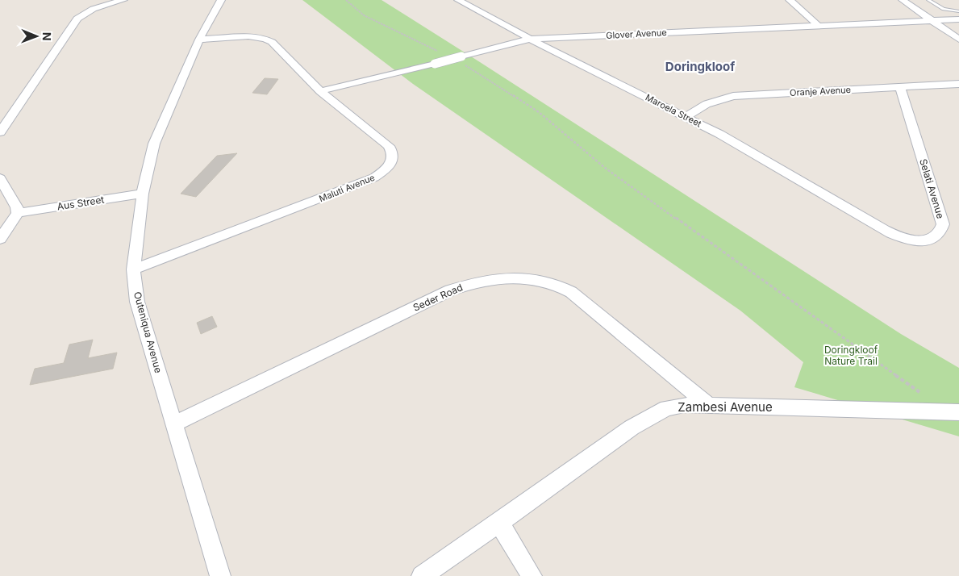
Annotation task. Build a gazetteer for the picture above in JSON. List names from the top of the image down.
{
  "streets": {
    "street": [
      "Glover Avenue",
      "Oranje Avenue",
      "Maroela Street",
      "Maluti Avenue",
      "Selati Avenue",
      "Aus Street",
      "Seder Road",
      "Outeniqua Avenue",
      "Zambesi Avenue"
    ]
  },
  "crossings": [
    ["Glover Avenue", "Maroela Street"],
    ["Glover Avenue", "Maluti Avenue"],
    ["Oranje Avenue", "Maroela Street"],
    ["Oranje Avenue", "Selati Avenue"],
    ["Maroela Street", "Selati Avenue"],
    ["Maluti Avenue", "Outeniqua Avenue"],
    ["Aus Street", "Outeniqua Avenue"],
    ["Seder Road", "Outeniqua Avenue"],
    ["Seder Road", "Zambesi Avenue"]
  ],
  "districts": ["Doringkloof"],
  "parks": ["Doringkloof Nature Trail"],
  "north": "right"
}
